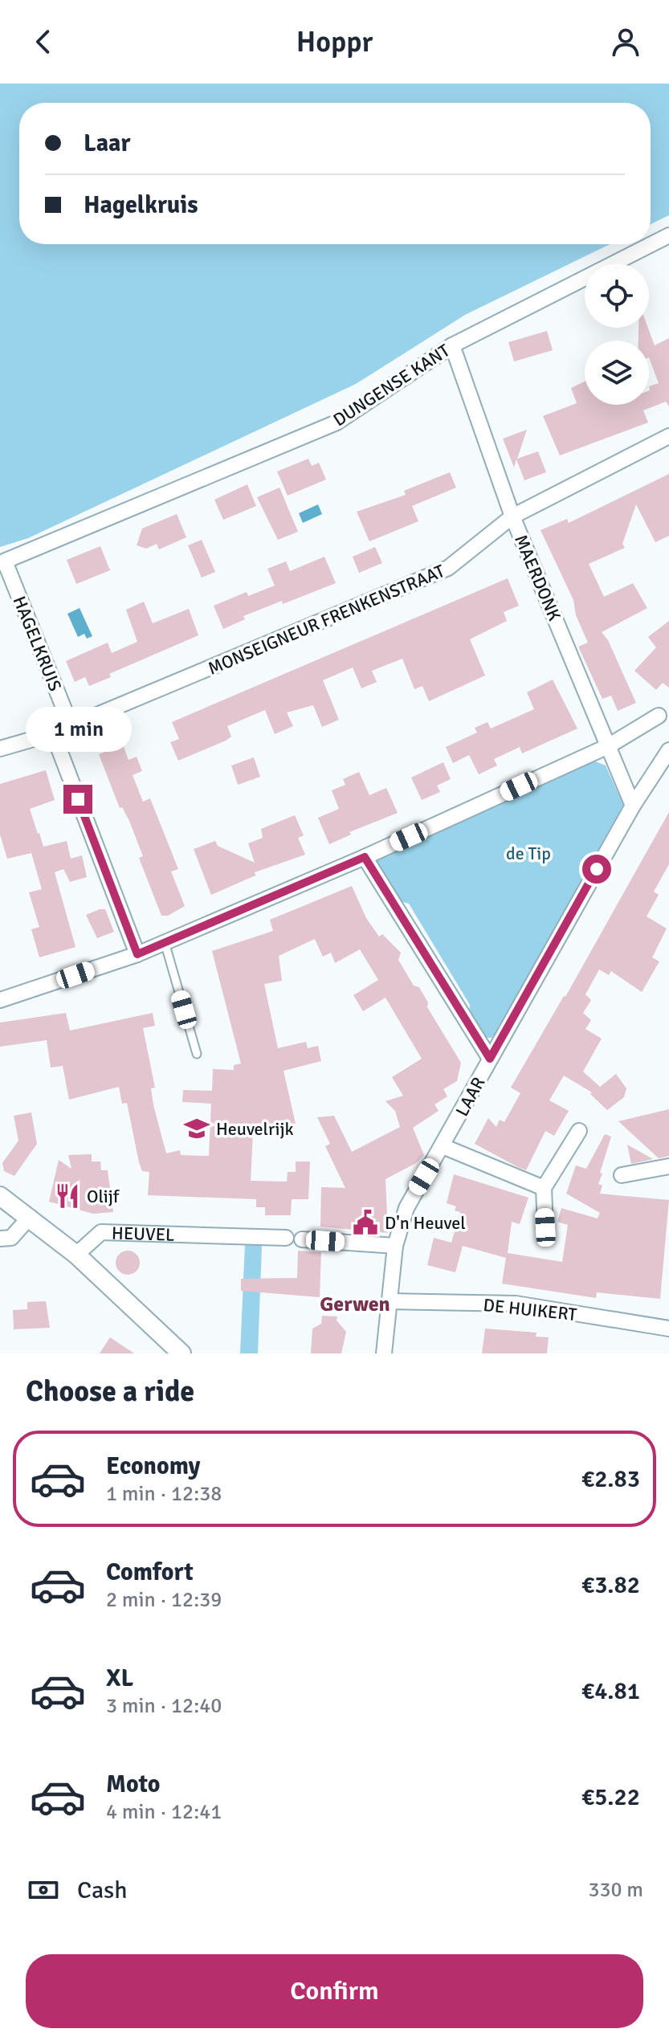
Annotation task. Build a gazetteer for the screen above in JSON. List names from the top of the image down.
{
  "streets": {
    "street": [
      "DUNGENSE KANT",
      "MAERDONK",
      "MONSEIGNEUR FRENKENSTRAAT",
      "HAGELKRUIS",
      "LAAR",
      "HEUVEL",
      "DE HUIKERT"
    ]
  },
  "crossings": [
    ["DUNGENSE KANT", "MAERDONK"],
    ["DUNGENSE KANT", "HAGELKRUIS"],
    ["MAERDONK", "MONSEIGNEUR FRENKENSTRAAT"],
    ["MAERDONK", "LAAR"],
    ["MONSEIGNEUR FRENKENSTRAAT", "HAGELKRUIS"]
  ],
  "districts": ["Gerwen"],
  "parks": ["de Tip"],
  "places": {
    "school or university": ["Heuvelrijk"],
    "restaurant": ["Olijf"],
    "public building": ["D'n Heuvel"]
  },
  "page": {
    "header": "Hoppr",
    "banner": ["Laar", "Hagelkruis"],
    "bubble": "1 min",
    "heading": "Choose a ride",
    "list": [
      {
        "name": "Economy",
        "note": "1 min · 12:38",
        "value": "€2.83"
      },
      {
        "name": "Comfort",
        "note": "2 min · 12:39",
        "value": "€3.82"
      },
      {
        "name": "XL",
        "note": "3 min · 12:40",
        "value": "€4.81"
      },
      {
        "name": "Moto",
        "note": "4 min · 12:41",
        "value": "€5.22"
      }
    ],
    "pay": ["Cash", "330 m"],
    "buttons": "Confirm"
  }
}
